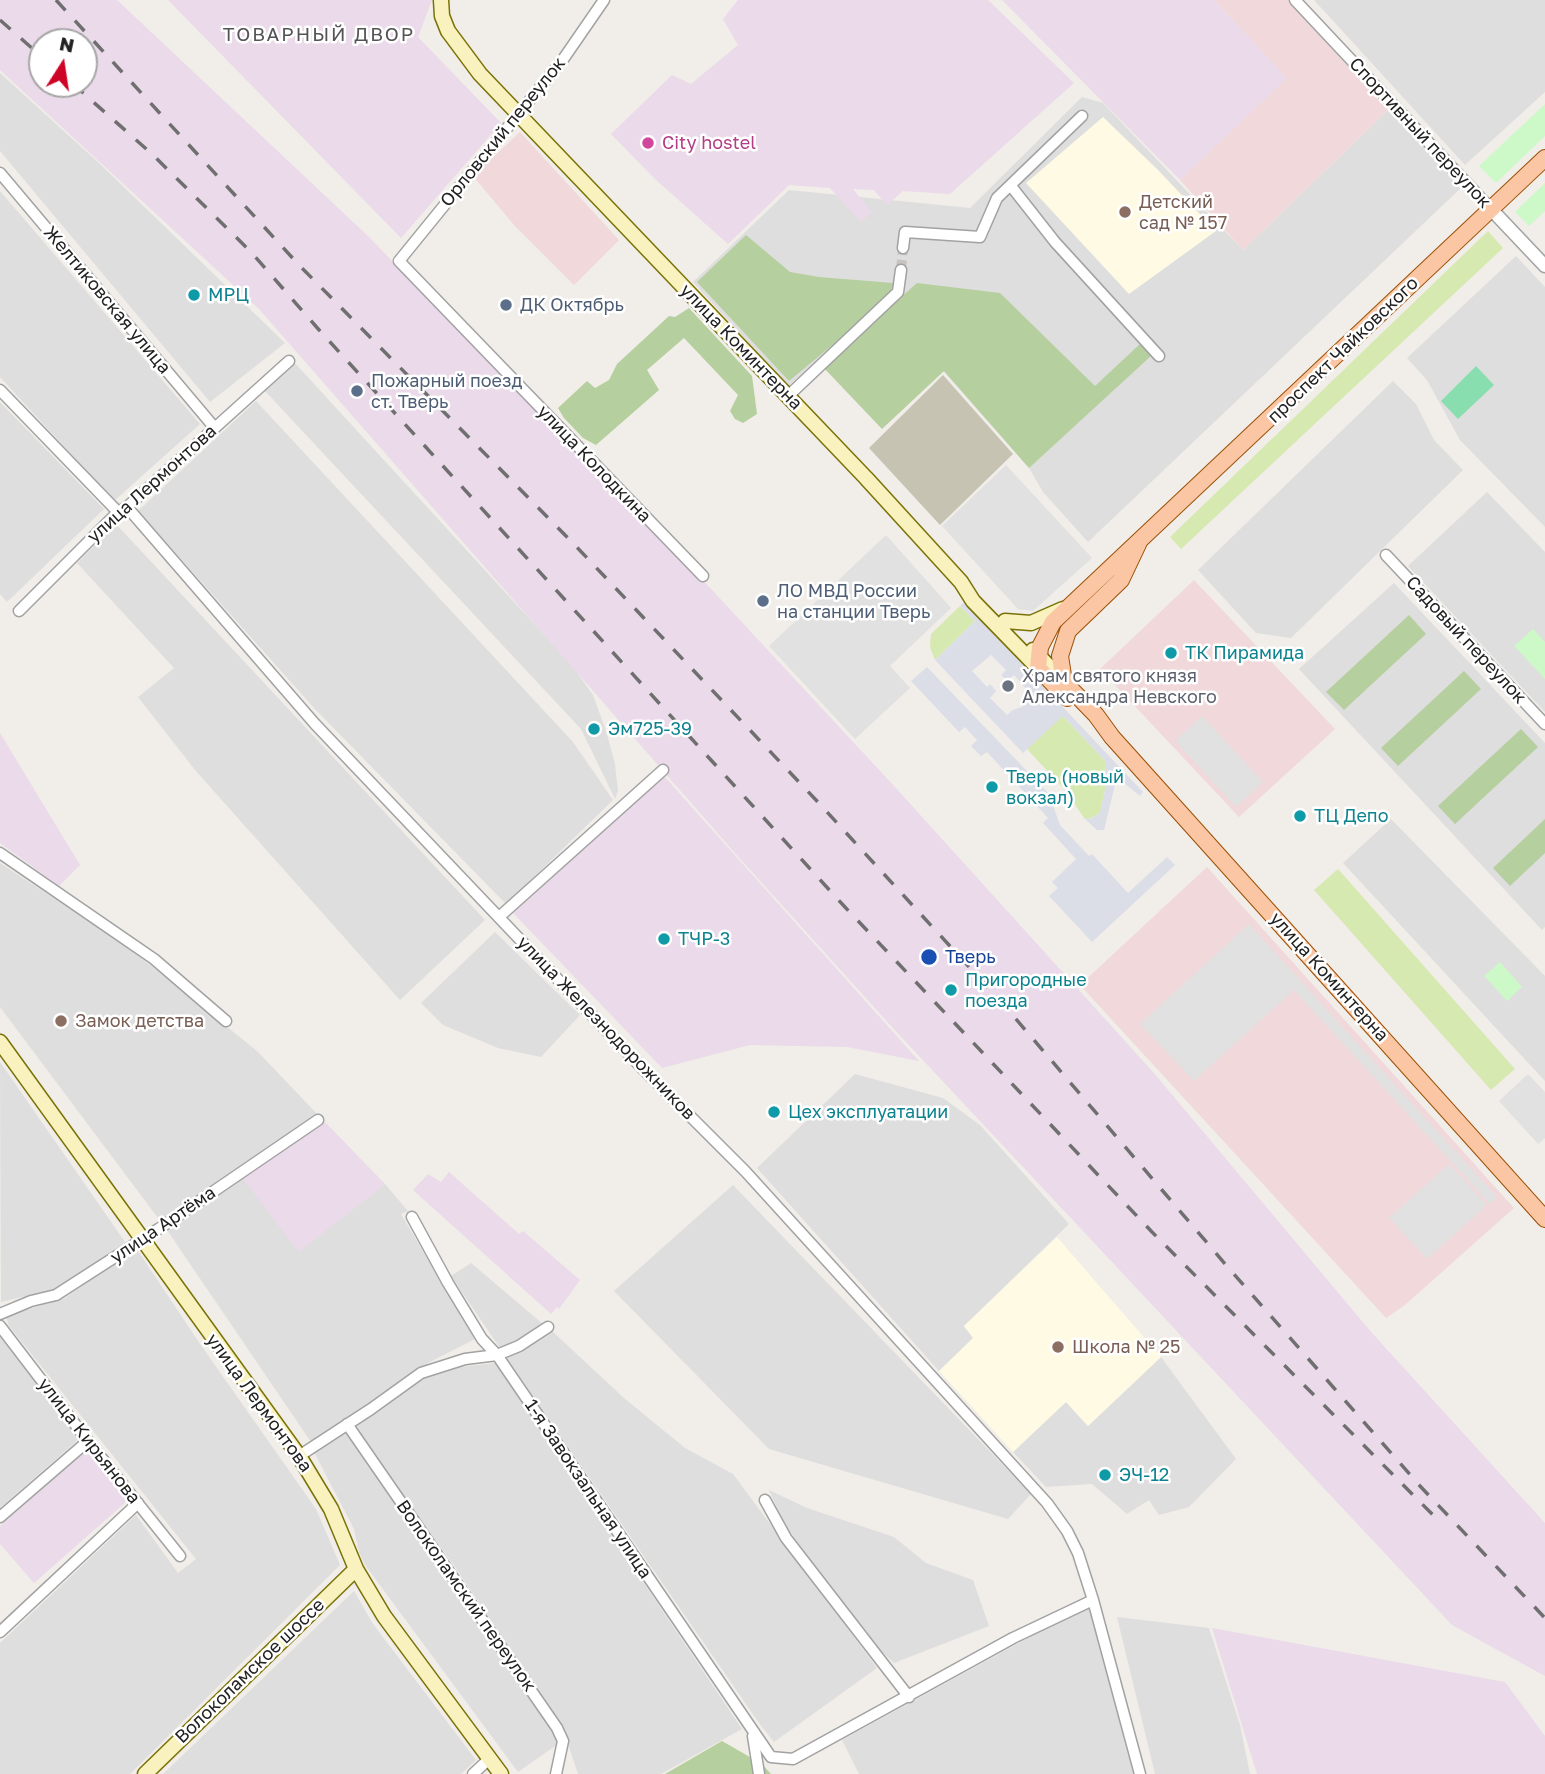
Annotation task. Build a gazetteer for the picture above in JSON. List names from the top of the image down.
{
  "streets": {
    "main road": [
      "улица Коминтерна",
      "проспект Чайковского",
      "улица Лермонтова",
      "Волоколамское шоссе"
    ],
    "street": [
      "Орловский переулок",
      "Спортивный переулок",
      "Желтиковская улица",
      "улица Колодкина",
      "Садовый переулок",
      "улица Железнодорожников",
      "улица Артёма",
      "улица Кирьянова",
      "1-я Завокзальная улица",
      "Волоколамский переулок"
    ]
  },
  "crossings": [
    ["Орловский переулок", "улица Коминтерна"],
    ["Орловский переулок", "улица Колодкина"],
    ["Спортивный переулок", "проспект Чайковского"],
    ["Желтиковская улица", "улица Лермонтова"],
    ["улица Коминтерна", "проспект Чайковского"],
    ["улица Лермонтова", "улица Железнодорожников"],
    ["улица Лермонтова", "улица Артёма"],
    ["улица Лермонтова", "Волоколамское шоссе"]
  ],
  "districts": ["ТОВАРНЫЙ ДВОР"],
  "places": [
    "City hostel",
    "Детский сад № 157",
    "МРЦ",
    "ДК Октябрь",
    "Пожарный поезд ст. Тверь",
    "ЛО МВД России на станции Тверь",
    "ТК Пирамида",
    "Храм святого князя Александра Невского",
    "Эм725-39",
    "Тверь (новый вокзал)",
    "ТЦ Депо",
    "ТЧР-3",
    "Тверь",
    "Пригородные поезда",
    "Замок детства",
    "Цех эксплуатации",
    "Школа № 25",
    "ЭЧ-12"
  ],
  "north": "top"
}
